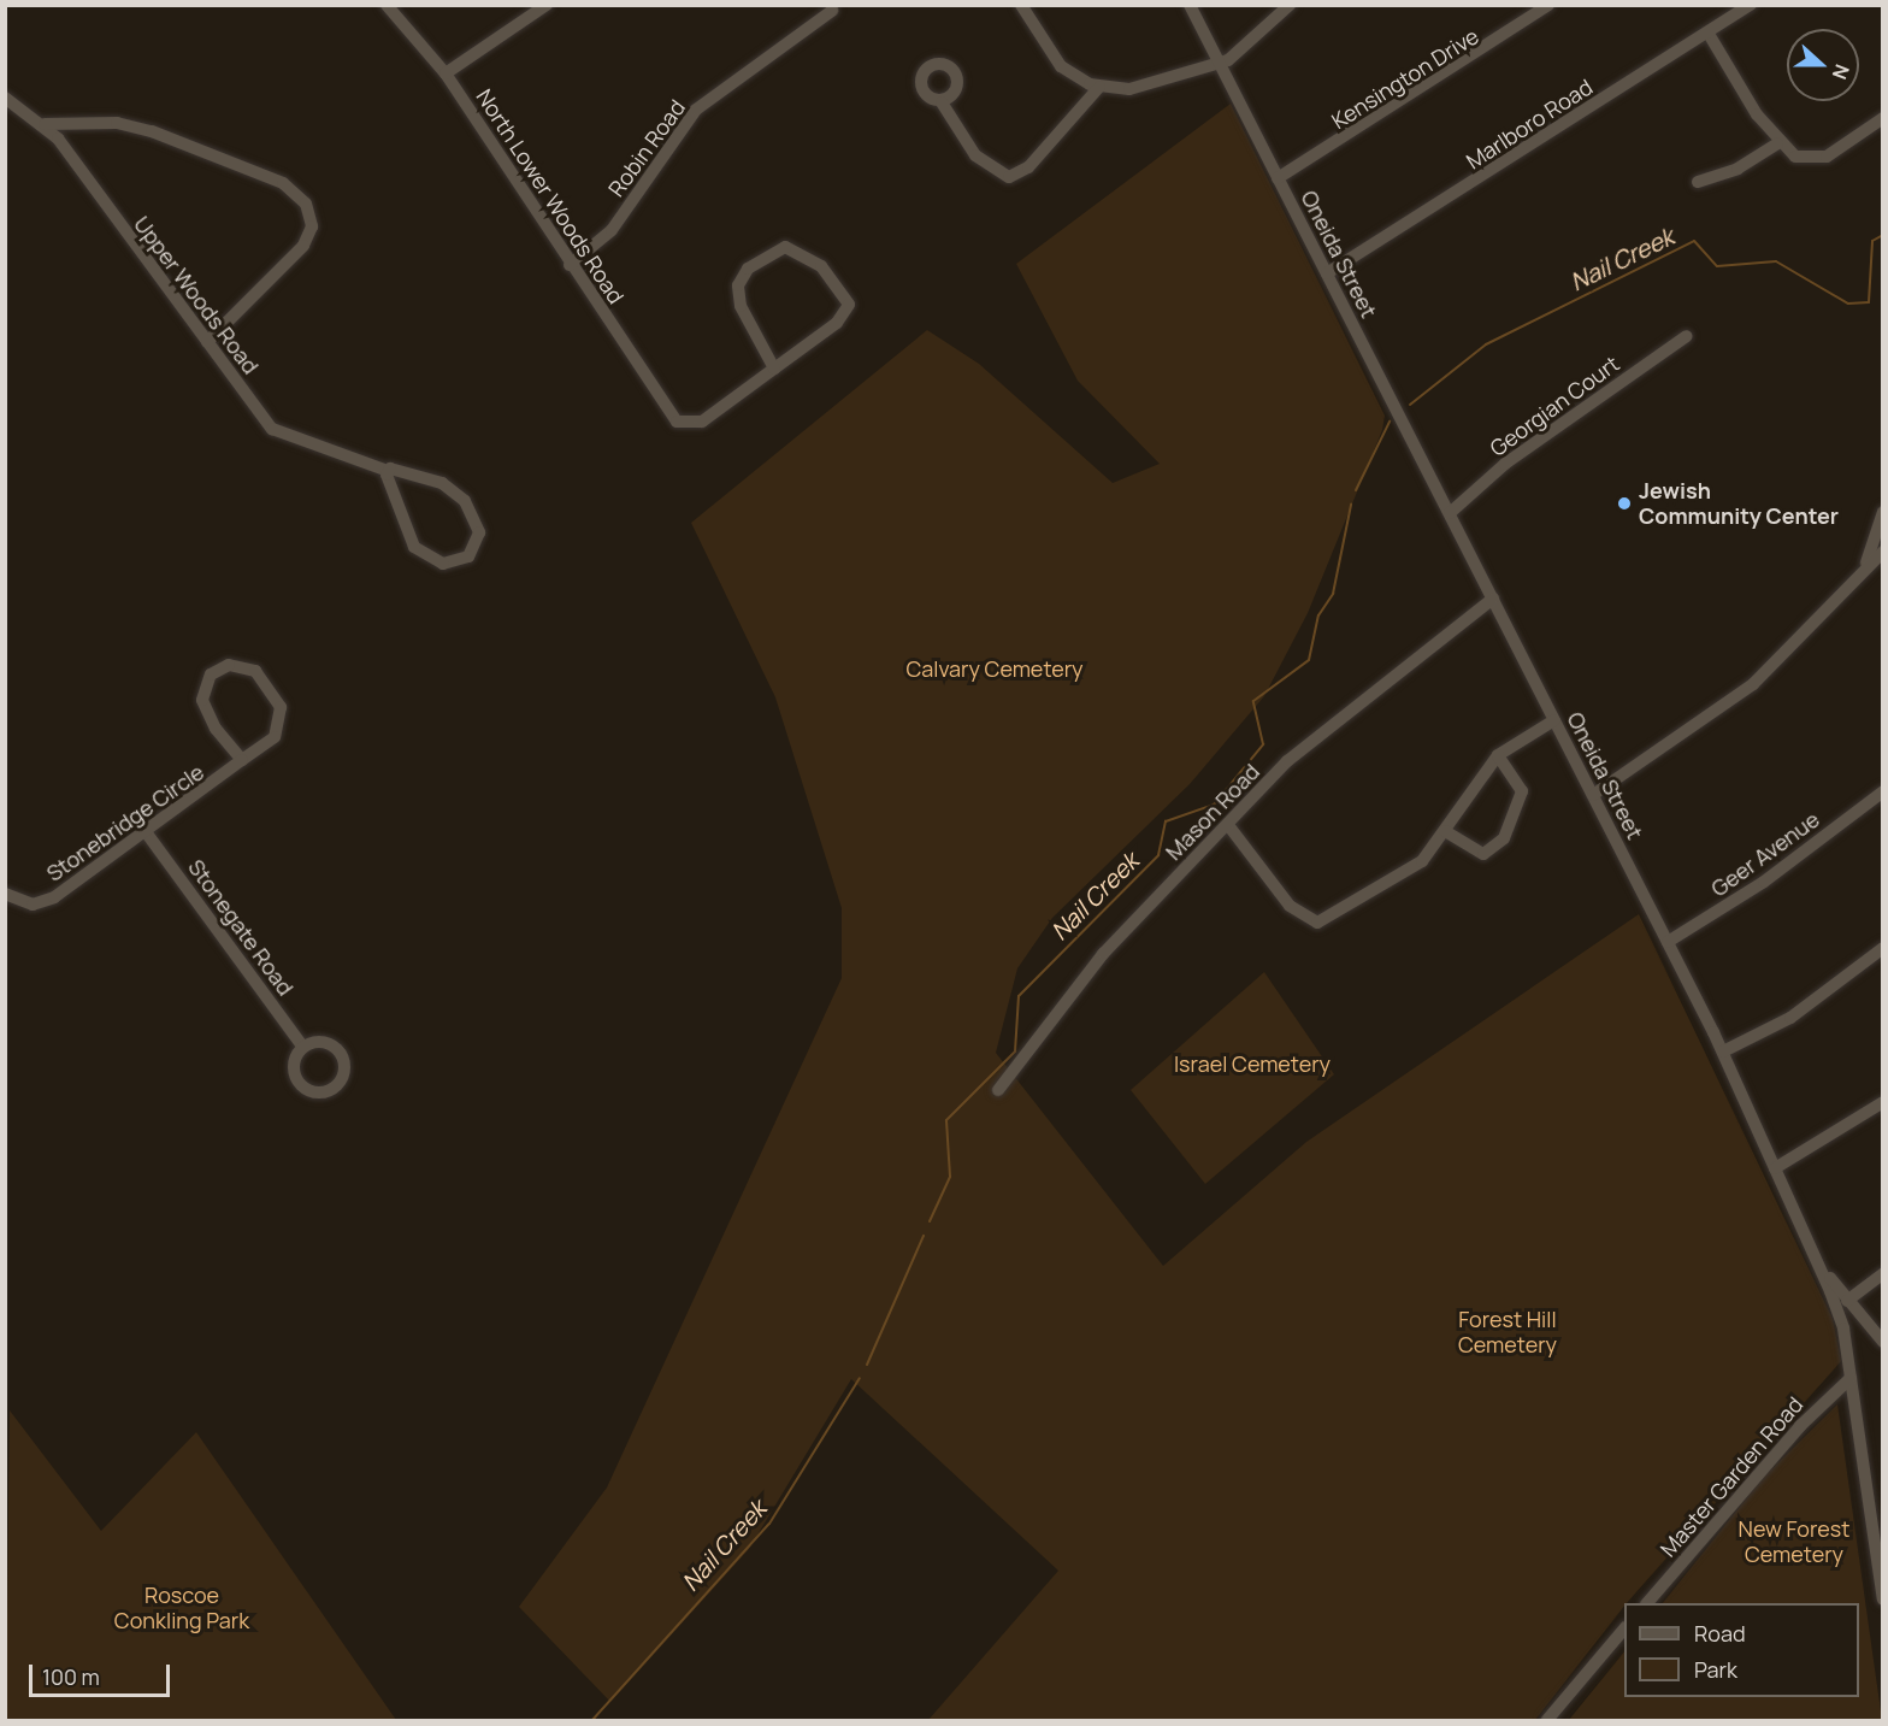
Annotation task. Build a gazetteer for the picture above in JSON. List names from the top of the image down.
{
  "streets": {
    "street": [
      "Kensington Drive",
      "Marlboro Road",
      "Robin Road",
      "North Lower Woods Road",
      "Oneida Street",
      "Upper Woods Road",
      "Georgian Court",
      "Mason Road",
      "Stonebridge Circle",
      "Geer Avenue",
      "Stonegate Road",
      "Master Garden Road"
    ]
  },
  "crossings": [
    ["Kensington Drive", "Oneida Street"],
    ["Marlboro Road", "Oneida Street"],
    ["Robin Road", "North Lower Woods Road"],
    ["Oneida Street", "Georgian Court"],
    ["Oneida Street", "Mason Road"],
    ["Oneida Street", "Geer Avenue"],
    ["Oneida Street", "Master Garden Road"],
    ["Stonebridge Circle", "Stonegate Road"]
  ],
  "water": ["Nail Creek"],
  "parks": [
    "Calvary Cemetery",
    "Israel Cemetery",
    "Forest Hill Cemetery",
    "New Forest Cemetery",
    "Roscoe Conkling Park"
  ],
  "places": ["Jewish Community Center"],
  "legend": ["Road", "Park"],
  "scale_bar": "100 m",
  "north": "right"
}
